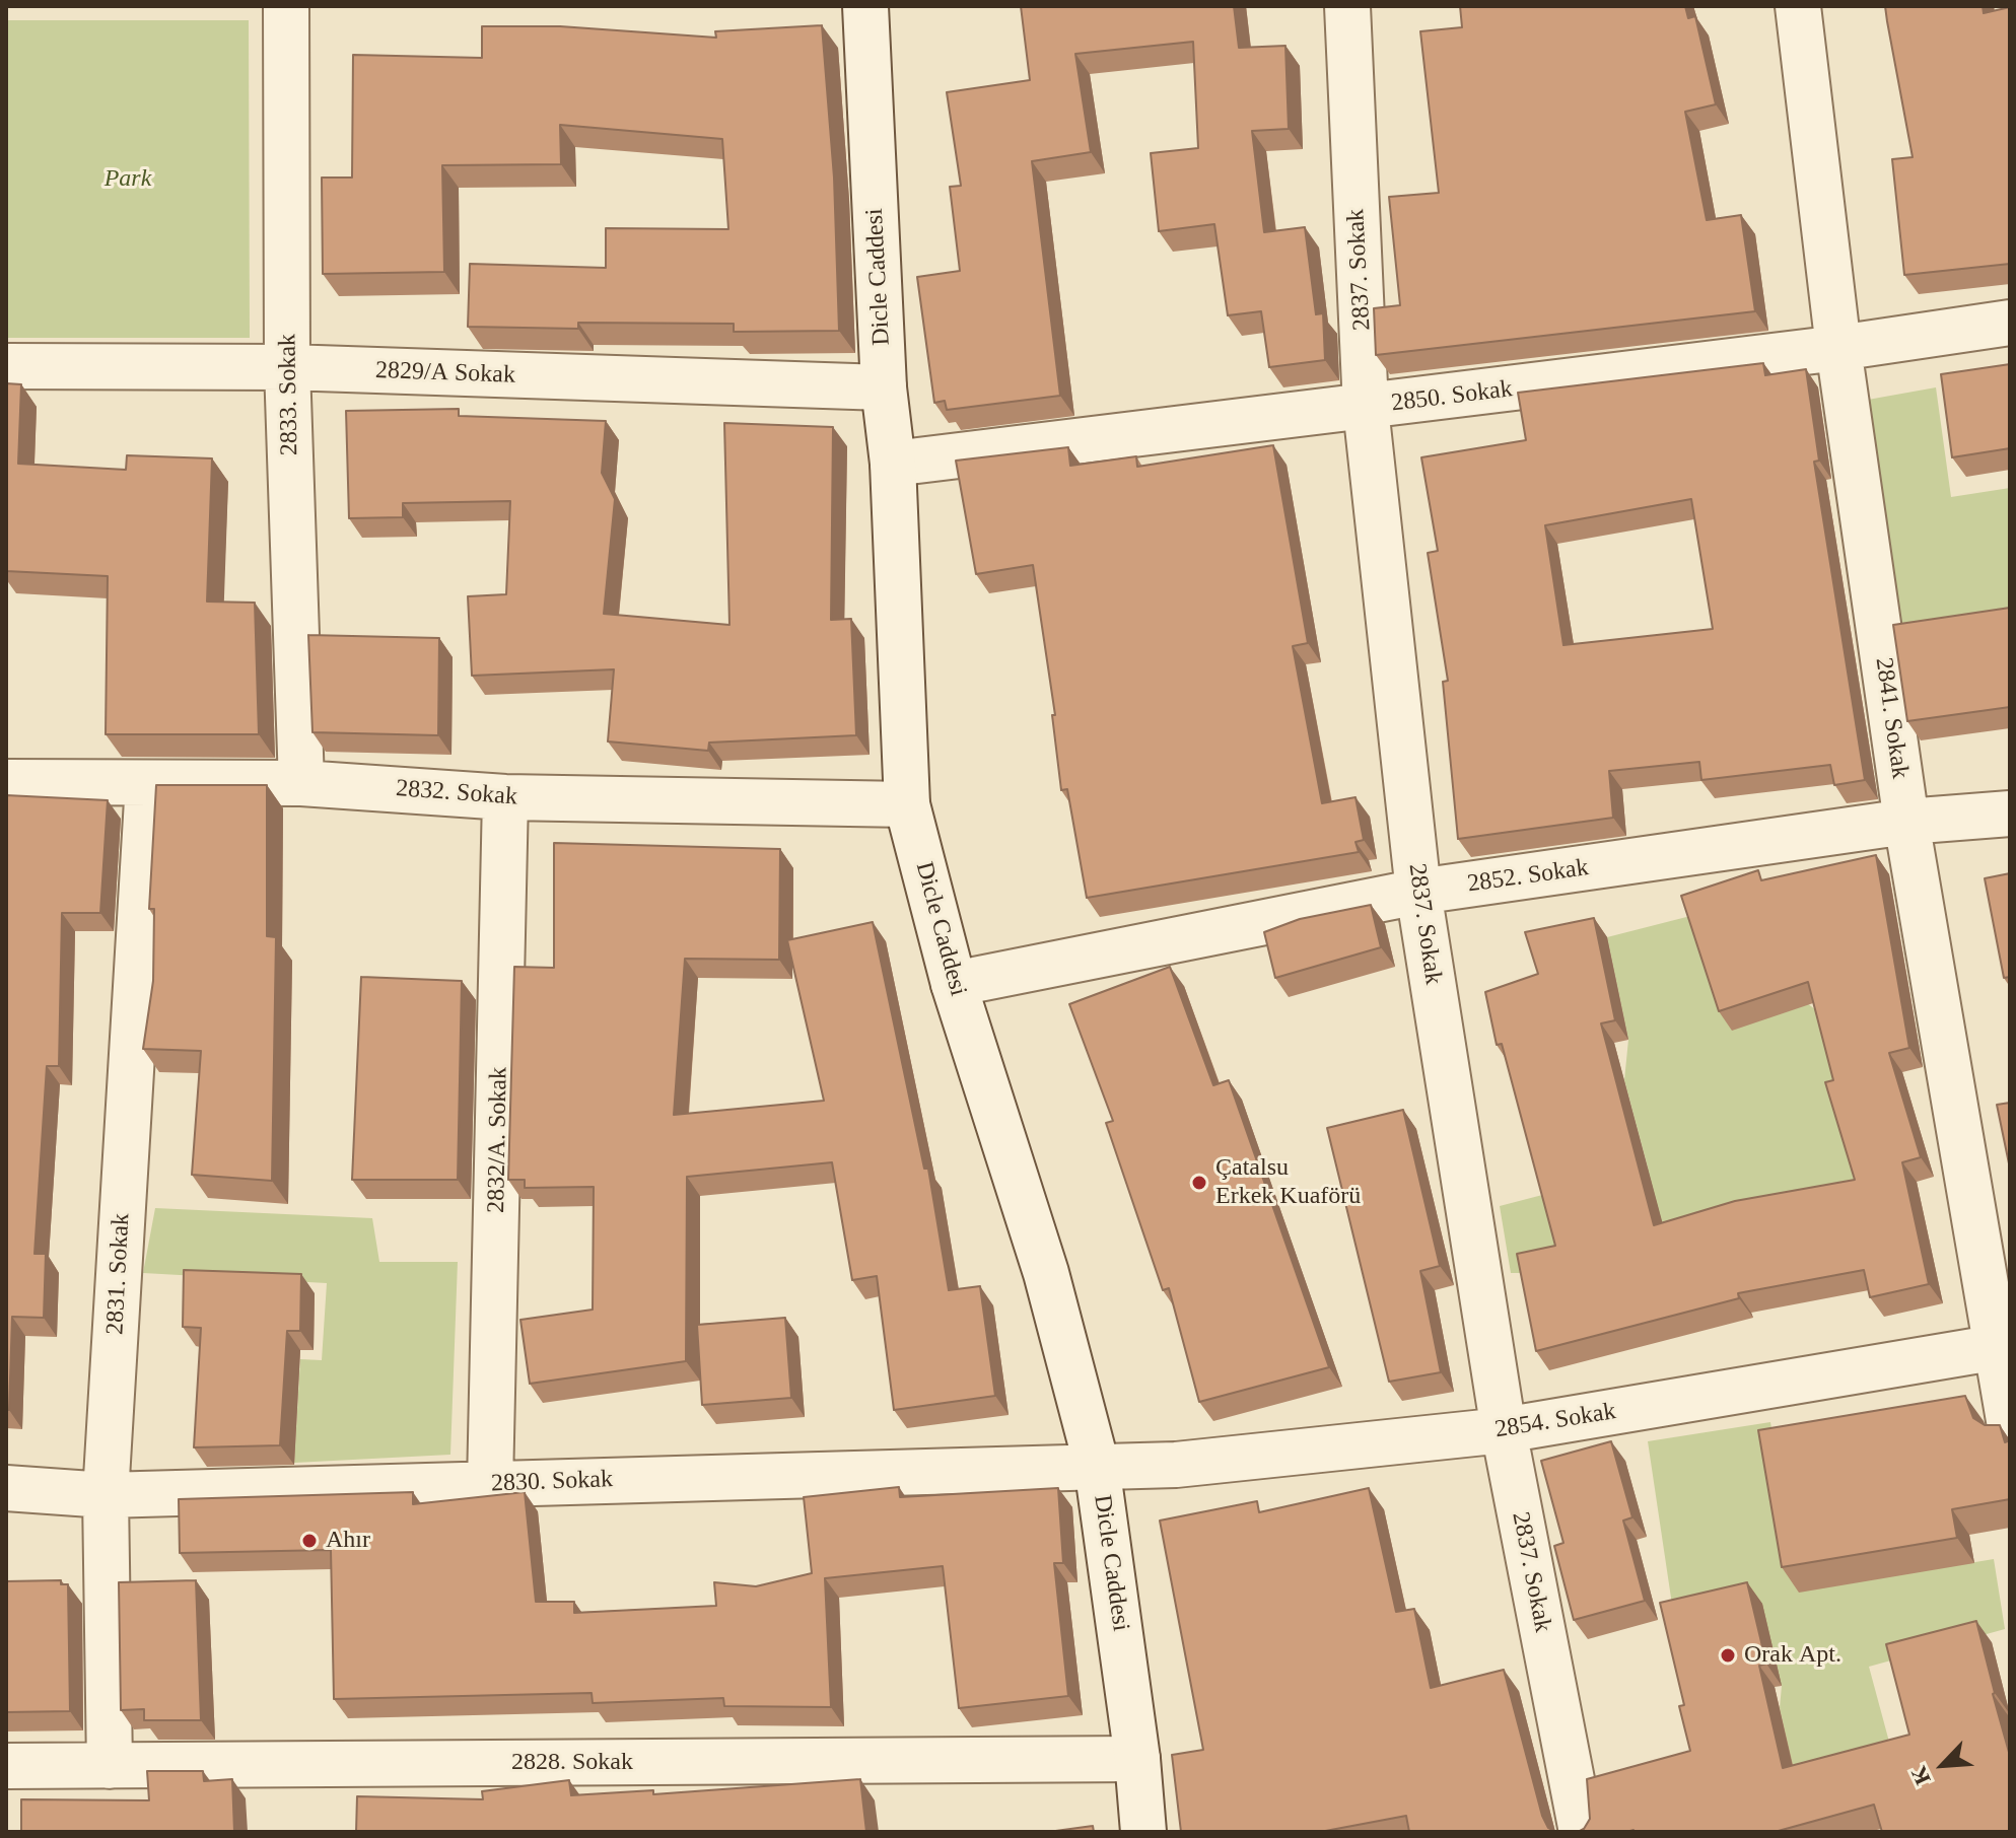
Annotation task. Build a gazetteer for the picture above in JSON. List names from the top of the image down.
{
  "streets": {
    "street": [
      "2837. Sokak",
      "Dicle Caddesi",
      "2829/A Sokak",
      "2833. Sokak",
      "2850. Sokak",
      "2841. Sokak",
      "2832. Sokak",
      "2852. Sokak",
      "2832/A. Sokak",
      "2831. Sokak",
      "2854. Sokak",
      "2830. Sokak",
      "2828. Sokak"
    ]
  },
  "crossings": [
    ["2837. Sokak", "2850. Sokak"],
    ["2837. Sokak", "2852. Sokak"],
    ["2837. Sokak", "2854. Sokak"],
    ["Dicle Caddesi", "2829/A Sokak"],
    ["Dicle Caddesi", "2850. Sokak"],
    ["Dicle Caddesi", "2832. Sokak"],
    ["Dicle Caddesi", "2852. Sokak"],
    ["Dicle Caddesi", "2854. Sokak"],
    ["Dicle Caddesi", "2830. Sokak"],
    ["Dicle Caddesi", "2828. Sokak"],
    ["2829/A Sokak", "2833. Sokak"],
    ["2833. Sokak", "2832. Sokak"],
    ["2850. Sokak", "2841. Sokak"],
    ["2841. Sokak", "2852. Sokak"],
    ["2841. Sokak", "2854. Sokak"],
    ["2832. Sokak", "2832/A. Sokak"],
    ["2832. Sokak", "2831. Sokak"],
    ["2832/A. Sokak", "2830. Sokak"],
    ["2831. Sokak", "2830. Sokak"],
    ["2831. Sokak", "2828. Sokak"],
    ["2854. Sokak", "2830. Sokak"]
  ],
  "parks": ["Park"],
  "places": ["Çatalsu Erkek Kuaförü", "Ahır", "Orak Apt."],
  "north": "bottom left"
}
